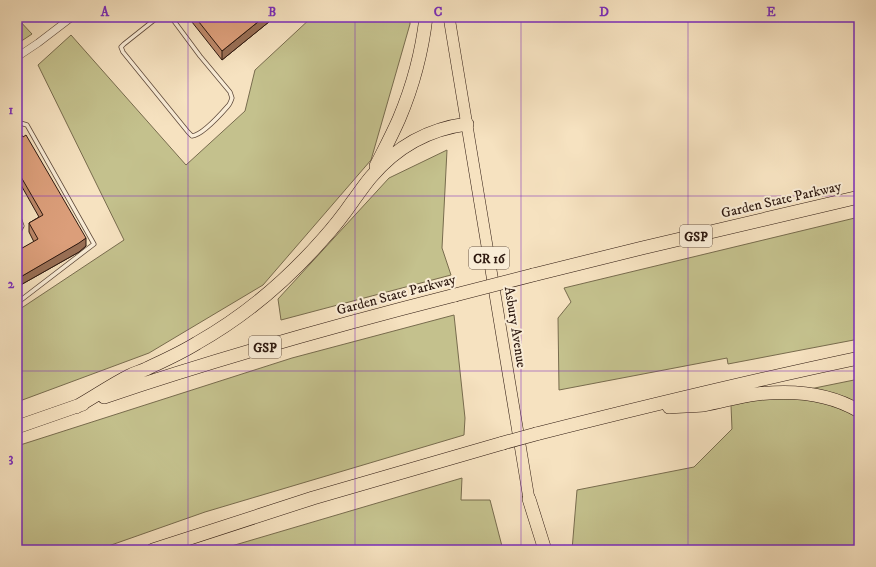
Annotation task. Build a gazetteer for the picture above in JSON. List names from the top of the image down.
{
  "streets": {
    "highway": ["Garden State Parkway", "GSP"],
    "main road": ["CR 16", "Asbury Avenue"]
  },
  "grid": {
    "columns": [
      "A",
      "B",
      "C",
      "D",
      "E"
    ],
    "rows": ["1", "2", "3"]
  }
}
